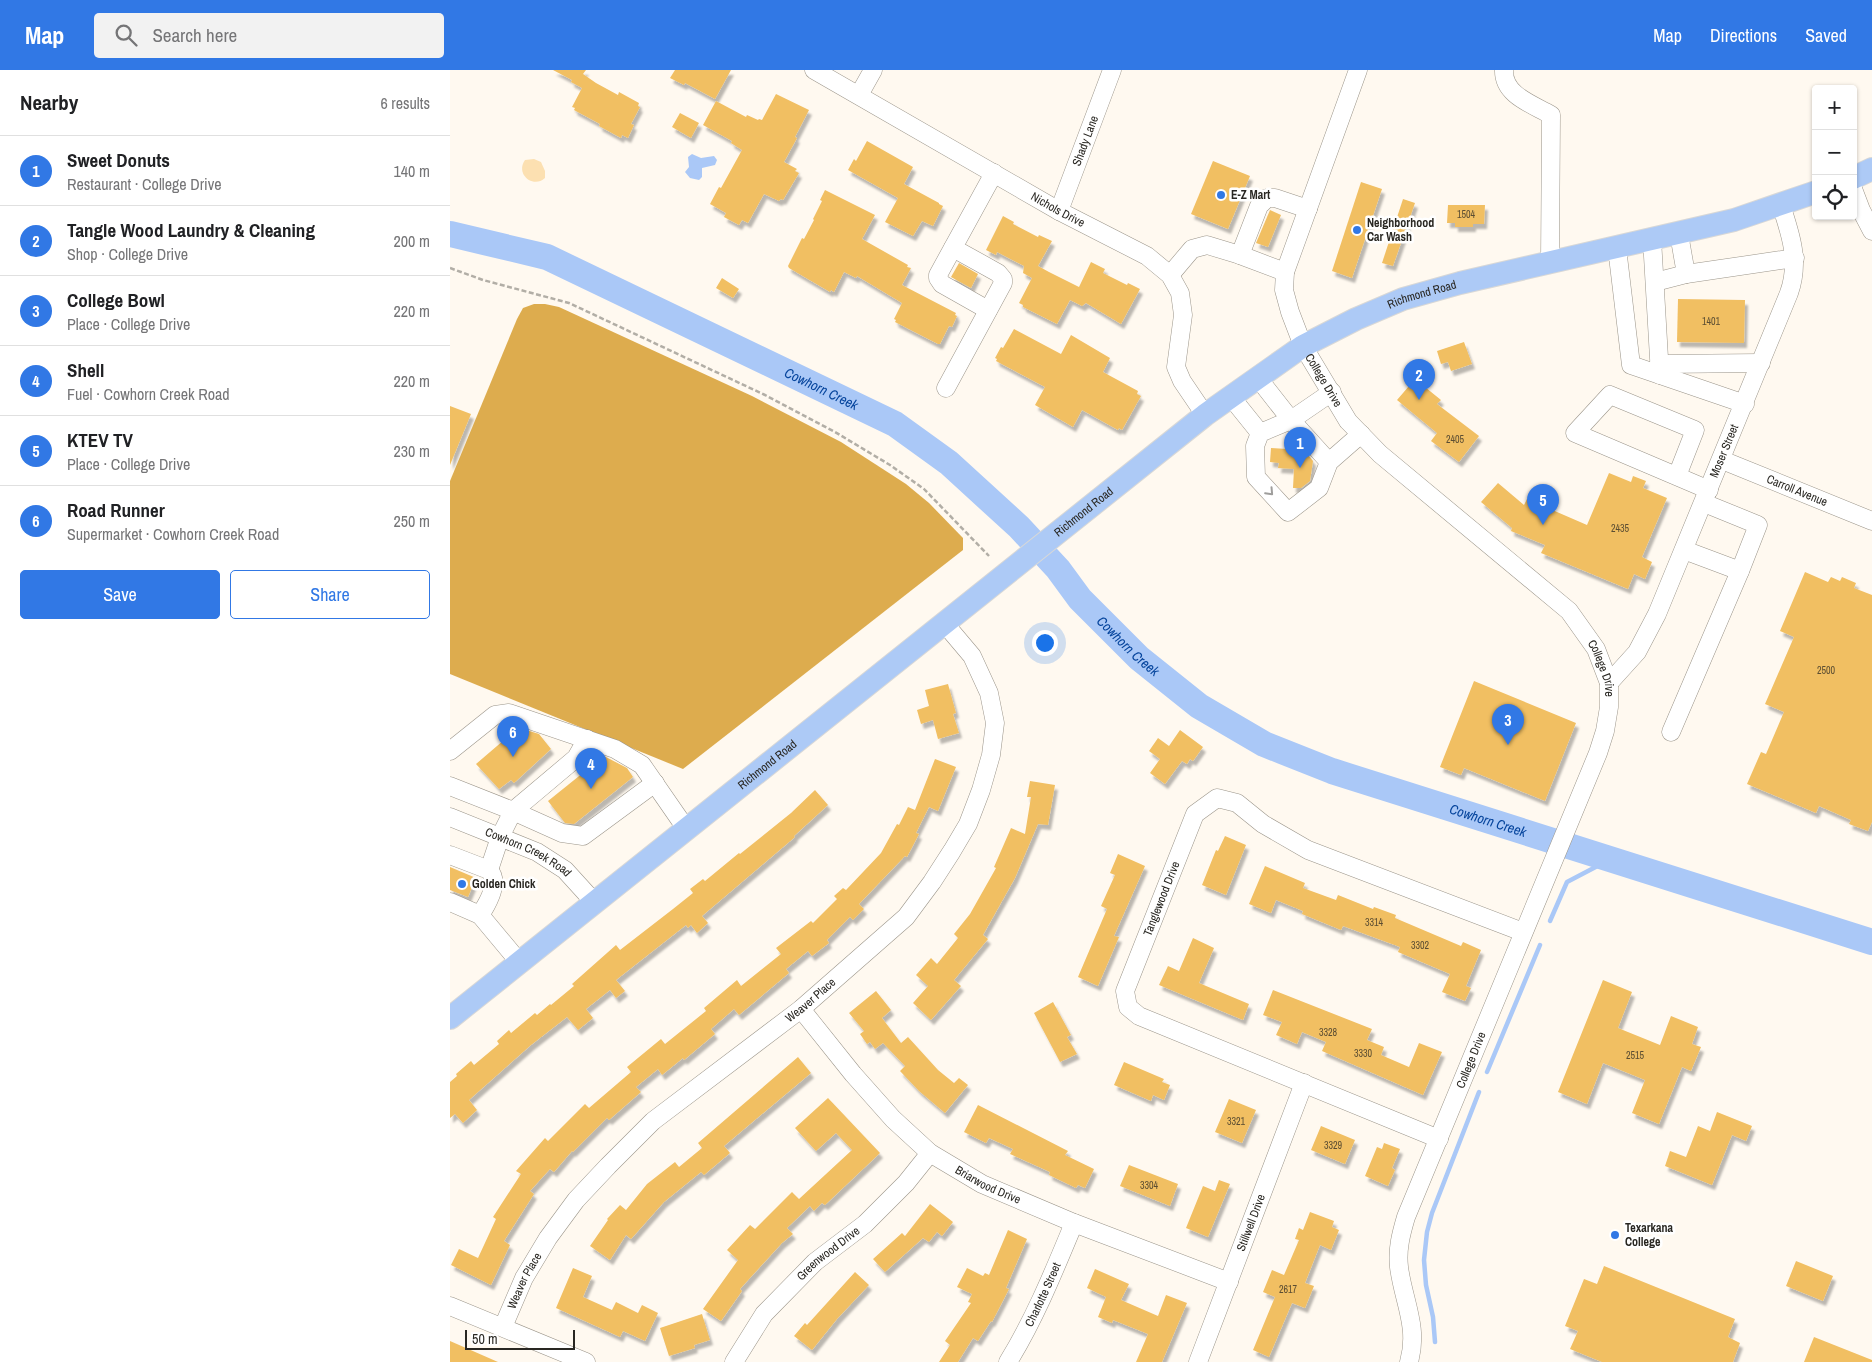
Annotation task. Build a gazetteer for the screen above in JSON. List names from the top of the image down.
{
  "streets": {
    "main road": ["Richmond Road"],
    "street": [
      "Shady Lane",
      "Nichols Drive",
      "College Drive",
      "Moser Street",
      "Carroll Avenue",
      "Cowhorn Creek Road",
      "Tanglewood Drive",
      "Weaver Place",
      "Briarwood Drive",
      "Stillwell Drive",
      "Greenwood Drive",
      "Charlotte Street"
    ]
  },
  "crossings": [
    ["Shady Lane", "Nichols Drive"],
    ["Nichols Drive", "Richmond Road"],
    ["Richmond Road", "College Drive"],
    ["Richmond Road", "Moser Street"],
    ["Richmond Road", "Cowhorn Creek Road"],
    ["Richmond Road", "Weaver Place"],
    ["College Drive", "Moser Street"],
    ["College Drive", "Tanglewood Drive"],
    ["Moser Street", "Carroll Avenue"],
    ["Tanglewood Drive", "Stillwell Drive"],
    ["Weaver Place", "Briarwood Drive"],
    ["Briarwood Drive", "Stillwell Drive"],
    ["Briarwood Drive", "Greenwood Drive"],
    ["Briarwood Drive", "Charlotte Street"]
  ],
  "water": ["Cowhorn Creek"],
  "places": [
    "E-Z Mart",
    "Neighborhood Car Wash",
    "Golden Chick",
    "Texarkana College"
  ],
  "house_numbers": [
    "1504",
    "1401",
    "2405",
    "2435",
    "2500",
    "3314",
    "3302",
    "3328",
    "3330",
    "2515",
    "3321",
    "3329",
    "3304",
    "2617"
  ],
  "scale_bar": "50 m",
  "page": {
    "header": "Map",
    "search": "Search here",
    "nav": ["Map", "Directions", "Saved"],
    "heading": ["Nearby", "6 results"],
    "map_buttons": ["+", "−"],
    "list": [
      {
        "mark": "1",
        "name": "Sweet Donuts",
        "note": "Restaurant · College Drive",
        "value": "140 m"
      },
      {
        "mark": "2",
        "name": "Tangle Wood Laundry & Cleaning",
        "note": "Shop · College Drive",
        "value": "200 m"
      },
      {
        "mark": "3",
        "name": "College Bowl",
        "note": "Place · College Drive",
        "value": "220 m"
      },
      {
        "mark": "4",
        "name": "Shell",
        "note": "Fuel · Cowhorn Creek Road",
        "value": "220 m"
      },
      {
        "mark": "5",
        "name": "KTEV TV",
        "note": "Place · College Drive",
        "value": "230 m"
      },
      {
        "mark": "6",
        "name": "Road Runner",
        "note": "Supermarket · Cowhorn Creek Road",
        "value": "250 m"
      }
    ],
    "pins": [
      "2",
      "1",
      "5",
      "3",
      "6",
      "4"
    ],
    "buttons": ["Save", "Share"],
    "scale": "50 m"
  }
}
